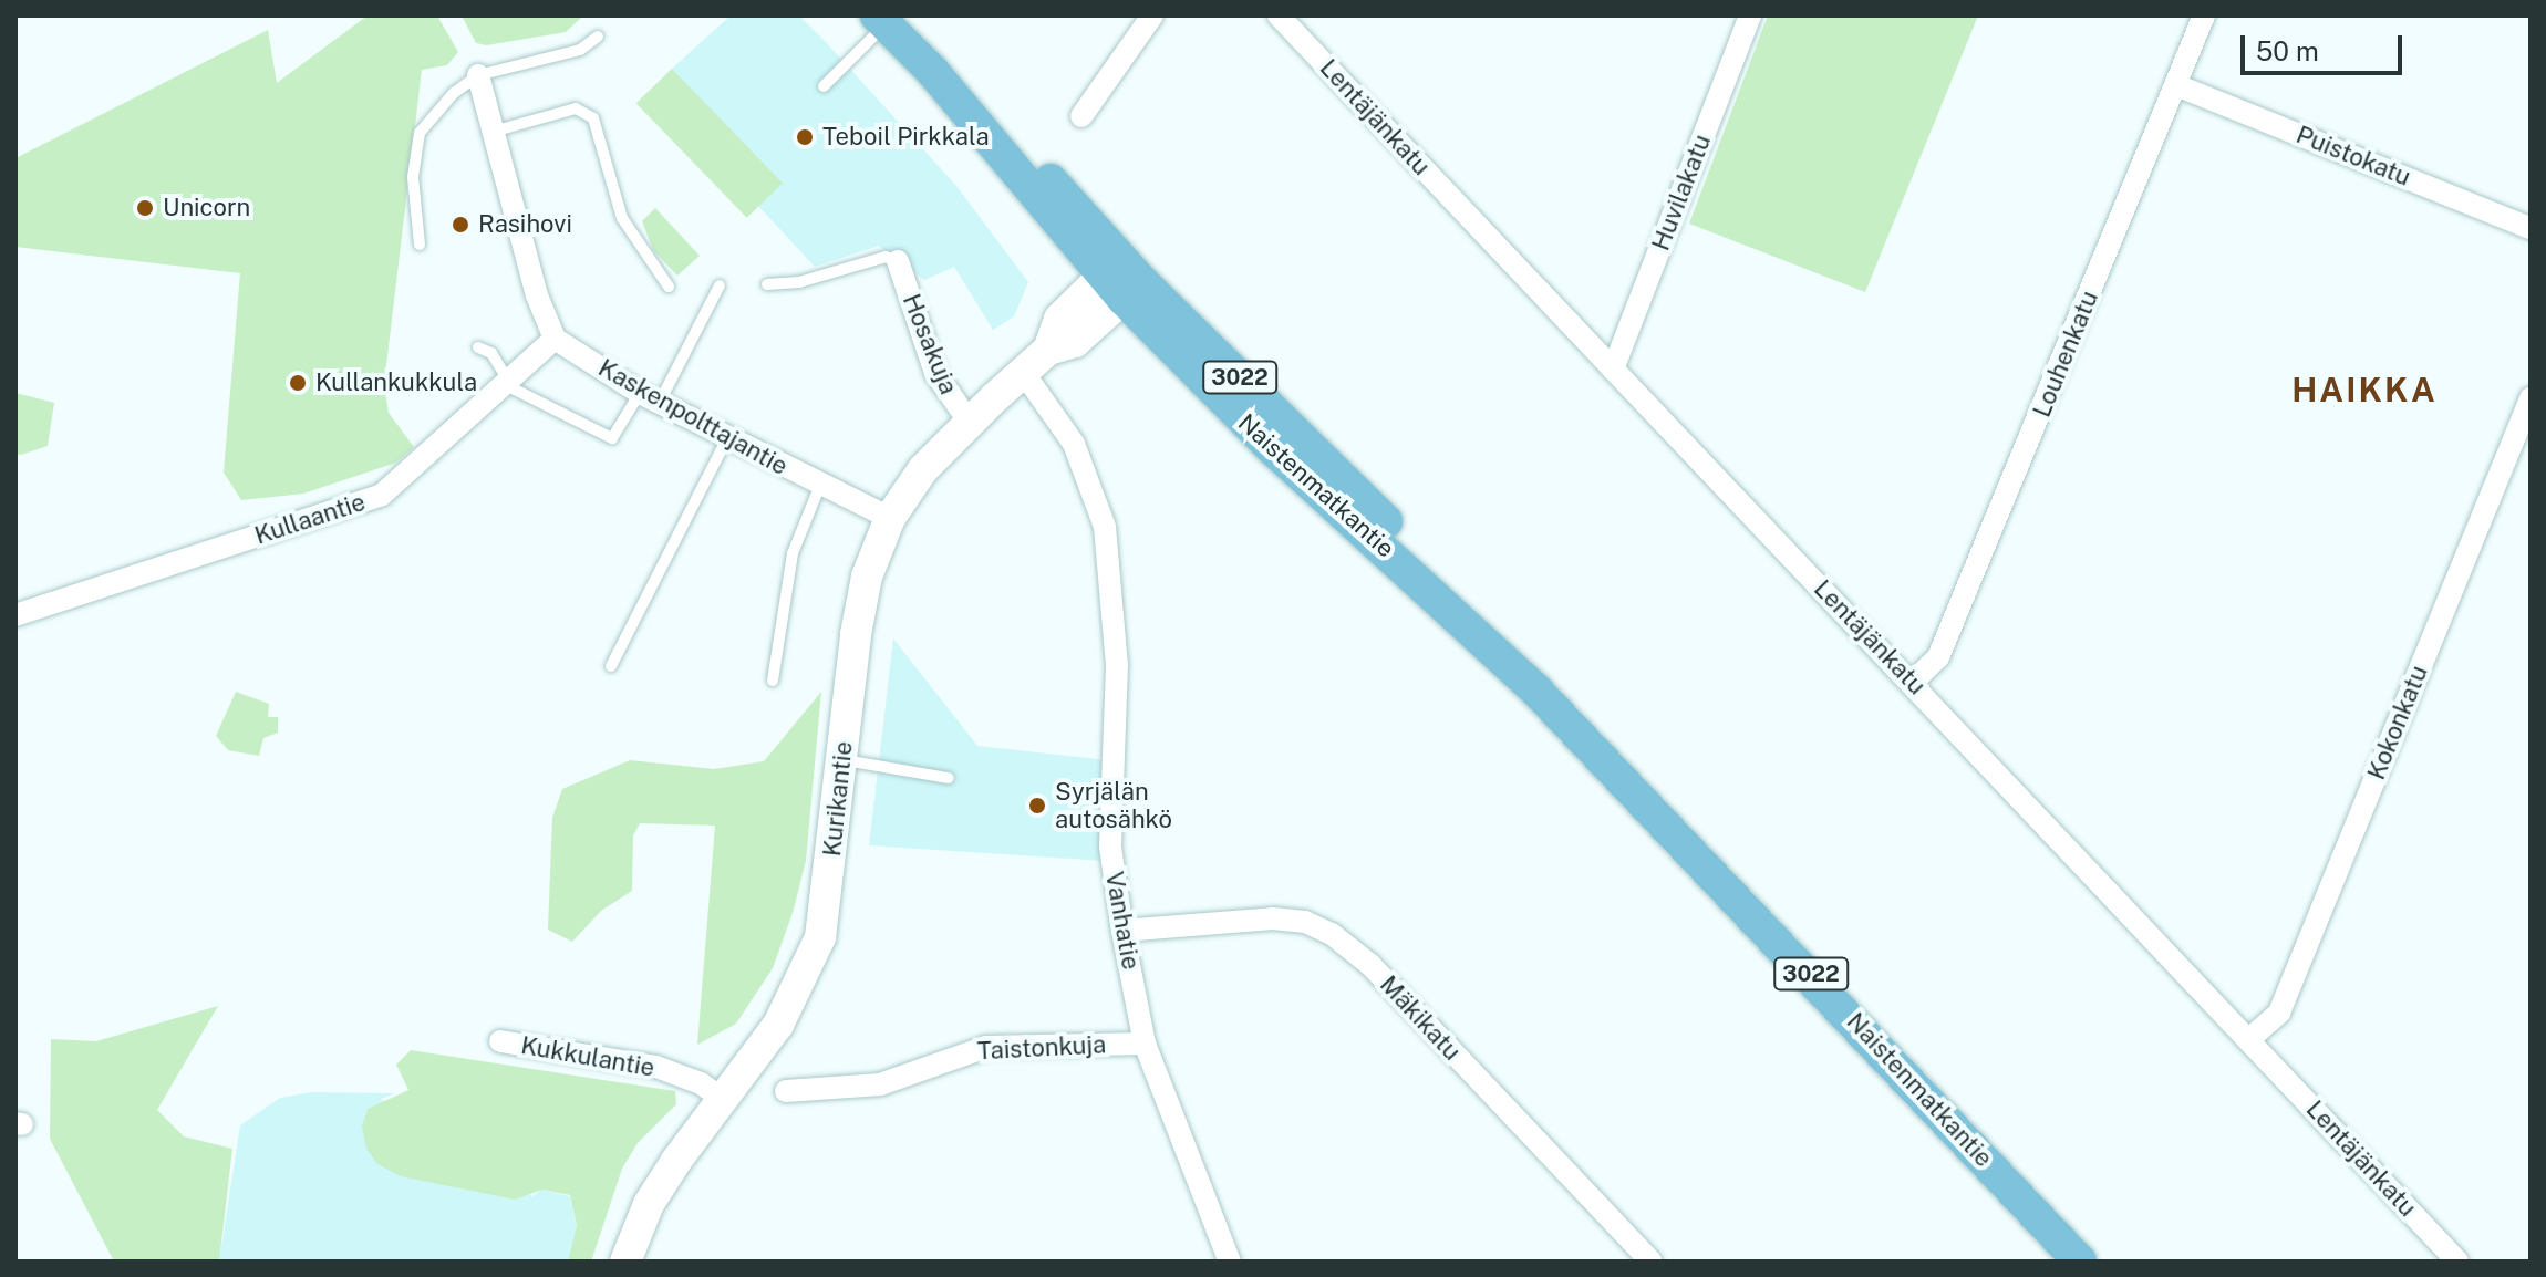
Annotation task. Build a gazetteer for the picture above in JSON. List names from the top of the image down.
{
  "streets": {
    "main road": ["3022", "Naistenmatkantie", "Kurikantie"],
    "street": [
      "Lentäjänkatu",
      "Puistokatu",
      "Huvilakatu",
      "Hosakuja",
      "Louhenkatu",
      "Kaskenpolttajantie",
      "Kullaantie",
      "Kokonkatu",
      "Vanhatie",
      "Mäkikatu",
      "Taistonkuja",
      "Kukkulantie"
    ]
  },
  "crossings": [
    ["Lentäjänkatu", "Huvilakatu"],
    ["Lentäjänkatu", "Louhenkatu"],
    ["Lentäjänkatu", "Kokonkatu"],
    ["Puistokatu", "Louhenkatu"],
    ["Hosakuja", "Kurikantie"],
    ["Kaskenpolttajantie", "Kullaantie"],
    ["Kaskenpolttajantie", "Kurikantie"],
    ["Naistenmatkantie", "Kurikantie"],
    ["Kurikantie", "Vanhatie"],
    ["Kurikantie", "Kukkulantie"],
    ["Vanhatie", "Mäkikatu"],
    ["Vanhatie", "Taistonkuja"]
  ],
  "districts": ["HAIKKA"],
  "places": [
    "Teboil Pirkkala",
    "Unicorn",
    "Rasihovi",
    "Kullankukkula",
    "Syrjälän autosähkö"
  ],
  "scale_bar": "50 m"
}
